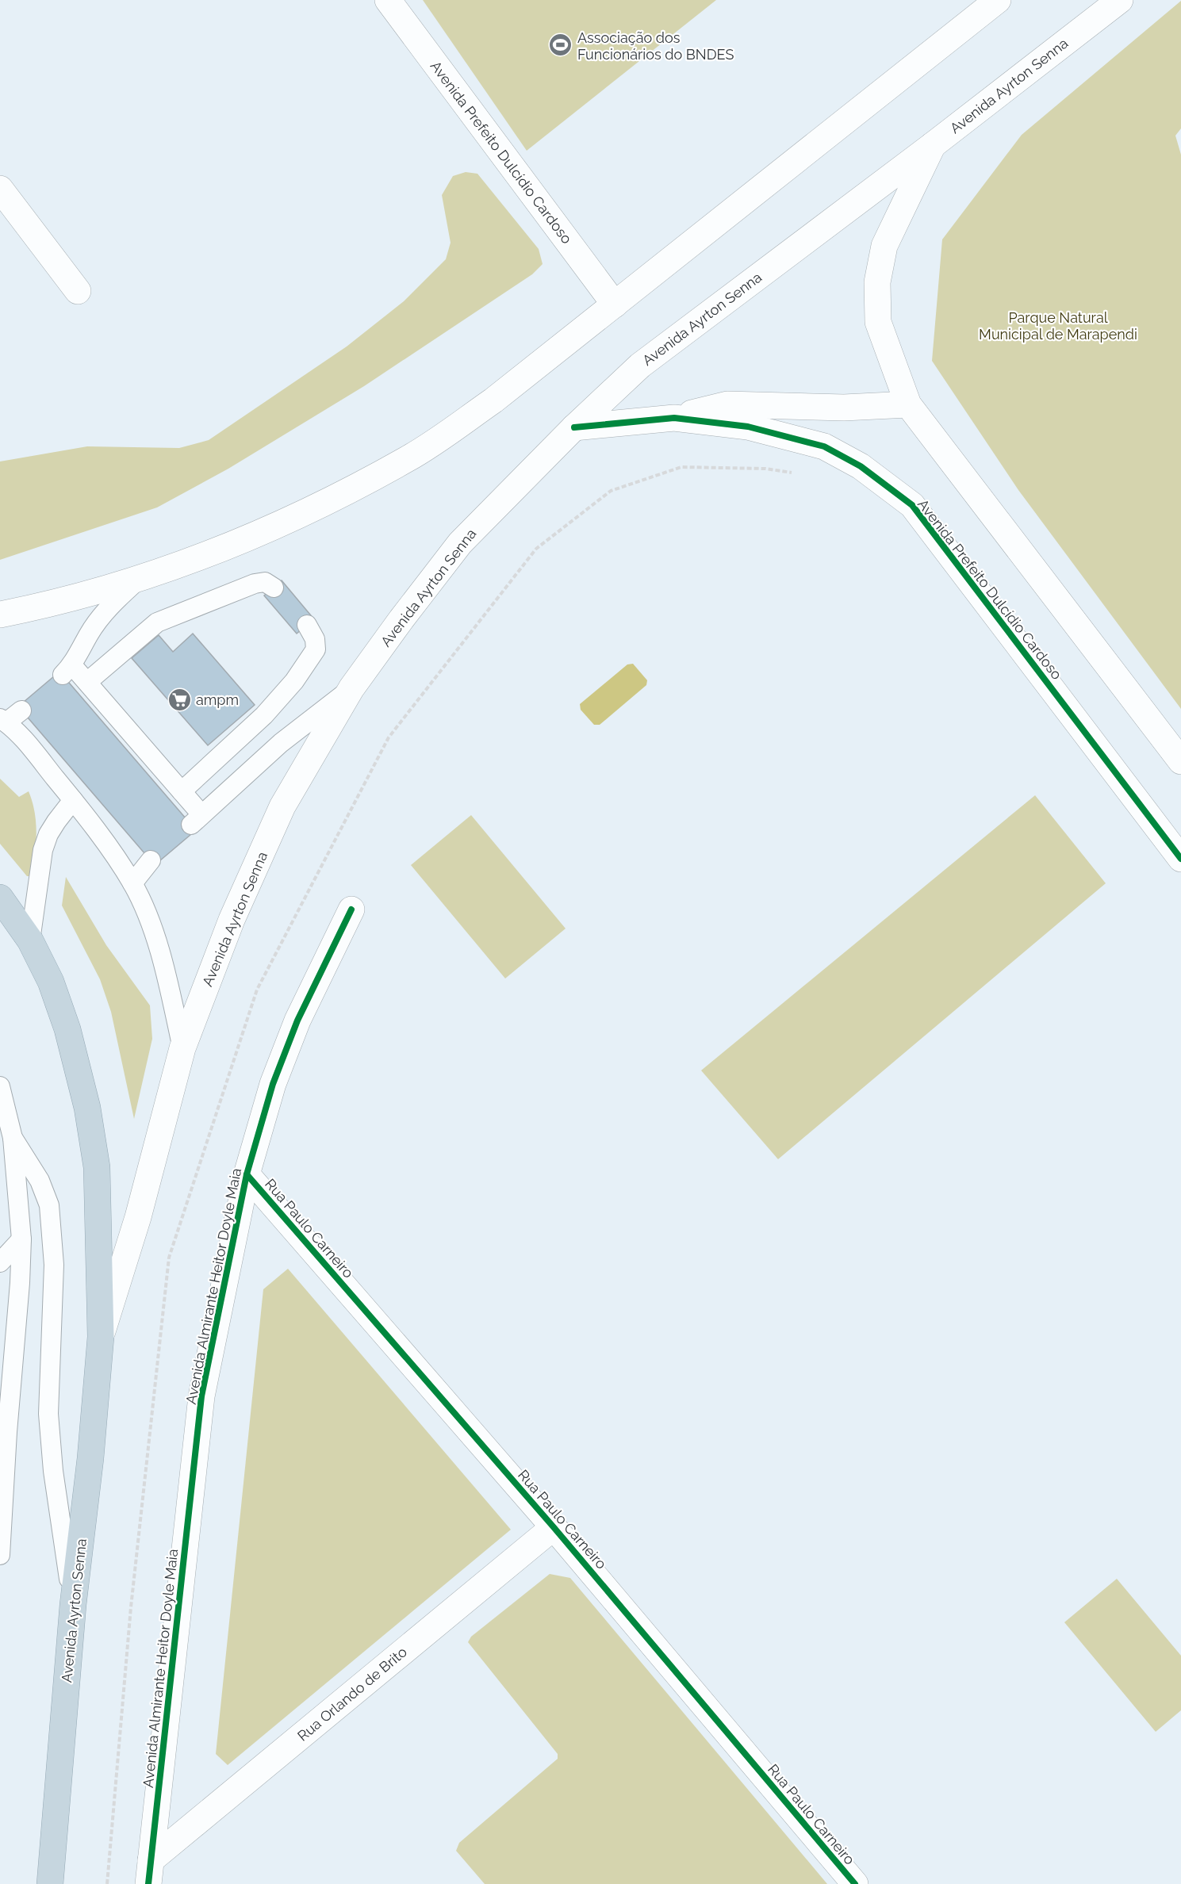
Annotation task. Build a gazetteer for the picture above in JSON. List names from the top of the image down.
{
  "streets": {
    "highway": ["Avenida Ayrton Senna"],
    "street": [
      "Avenida Prefeito Dulcídio Cardoso",
      "Rua Paulo Carneiro",
      "Avenida Almirante Heitor Doyle Maia",
      "Rua Orlando de Brito"
    ]
  },
  "crossings": [
    ["Avenida Ayrton Senna", "Avenida Prefeito Dulcídio Cardoso"],
    ["Rua Paulo Carneiro", "Avenida Almirante Heitor Doyle Maia"],
    ["Rua Paulo Carneiro", "Rua Orlando de Brito"],
    ["Avenida Almirante Heitor Doyle Maia", "Rua Orlando de Brito"]
  ],
  "parks": ["Parque Natural Municipal de Marapendi"],
  "places": {
    "sports": ["Associação dos Funcionários do BNDES"],
    "supermarket": ["ampm"]
  }
}
